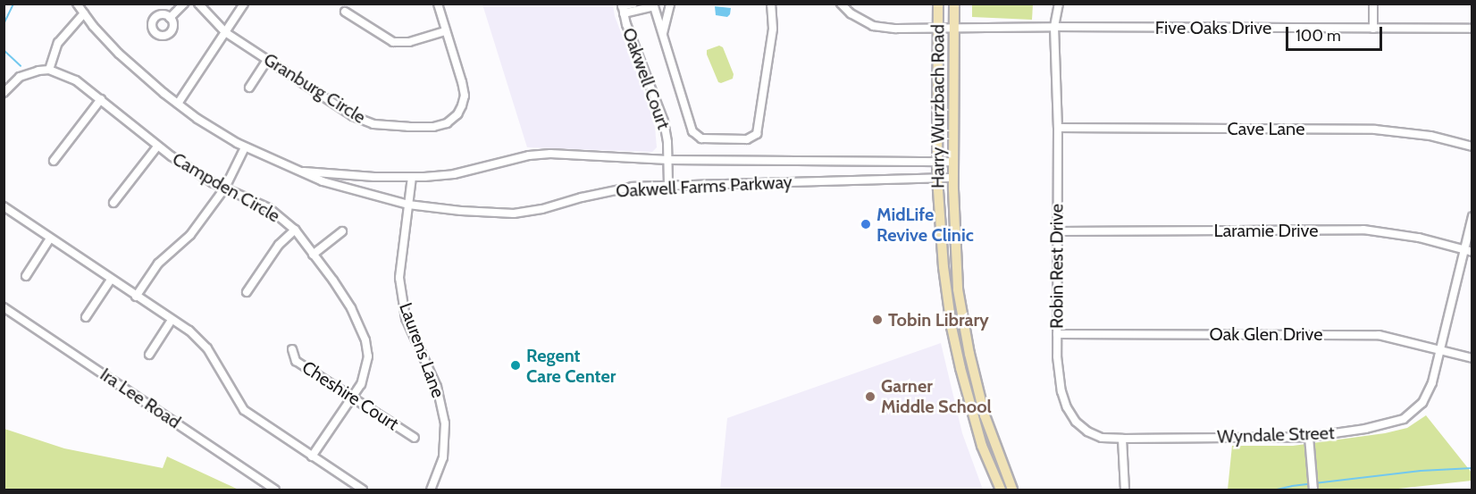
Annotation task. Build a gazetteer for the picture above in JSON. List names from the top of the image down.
{
  "streets": {
    "main road": ["Harry Wurzbach Road"],
    "street": [
      "Five Oaks Drive",
      "Oakwell Court",
      "Granburg Circle",
      "Cave Lane",
      "Oakwell Farms Parkway",
      "Campden Circle",
      "Laramie Drive",
      "Robin Rest Drive",
      "Oak Glen Drive",
      "Laurens Lane",
      "Cheshire Court",
      "Ira Lee Road",
      "Wyndale Street"
    ]
  },
  "crossings": [
    ["Five Oaks Drive", "Harry Wurzbach Road"],
    ["Five Oaks Drive", "Robin Rest Drive"],
    ["Oakwell Court", "Oakwell Farms Parkway"],
    ["Harry Wurzbach Road", "Oakwell Farms Parkway"],
    ["Cave Lane", "Robin Rest Drive"],
    ["Oakwell Farms Parkway", "Laurens Lane"],
    ["Campden Circle", "Cheshire Court"],
    ["Laramie Drive", "Robin Rest Drive"],
    ["Laramie Drive", "Wyndale Street"],
    ["Robin Rest Drive", "Oak Glen Drive"],
    ["Robin Rest Drive", "Wyndale Street"],
    ["Oak Glen Drive", "Wyndale Street"]
  ],
  "places": [
    "MidLife Revive Clinic",
    "Tobin Library",
    "Regent Care Center",
    "Garner Middle School"
  ],
  "scale_bar": "100 m"
}
